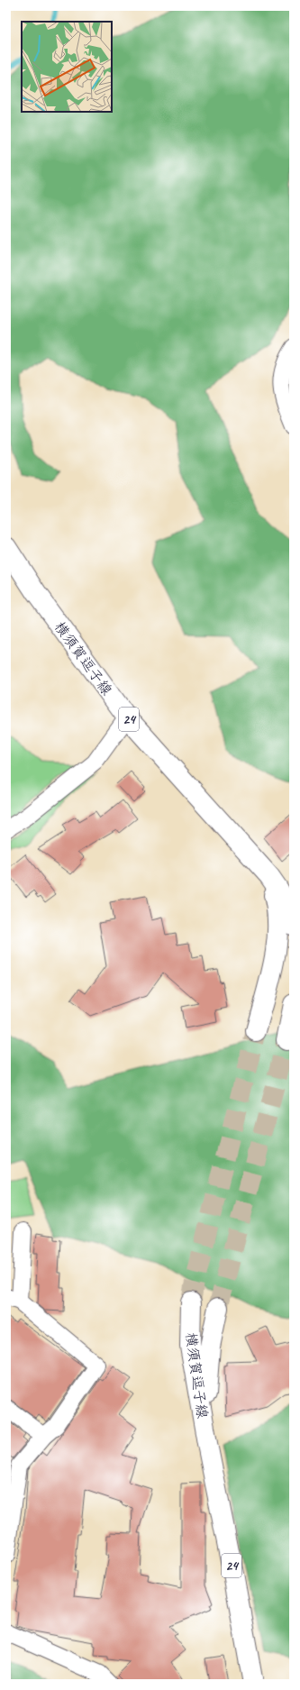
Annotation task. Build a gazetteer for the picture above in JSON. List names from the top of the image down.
{
  "streets": {
    "main road": ["横須賀逗子線", "24"]
  }
}
